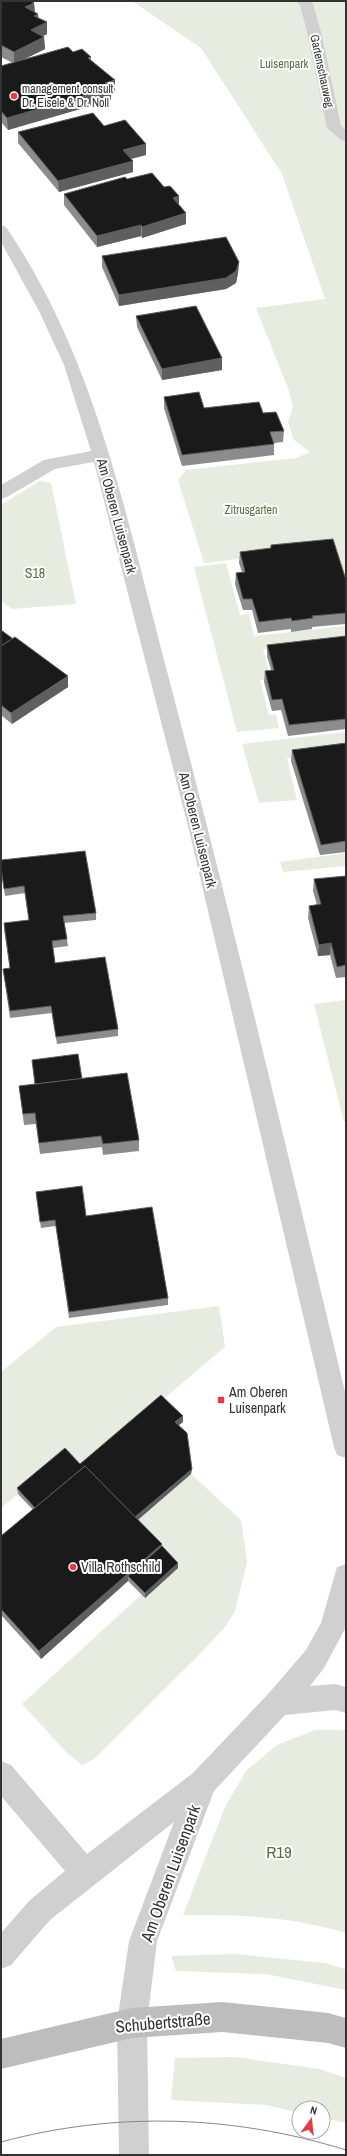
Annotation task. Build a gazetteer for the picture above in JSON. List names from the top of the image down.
{
  "streets": {
    "main road": ["Schubertstraße"],
    "street": ["Gartenschauweg", "Am Oberen Luisenpark"]
  },
  "crossings": [
    ["Am Oberen Luisenpark", "Schubertstraße"]
  ],
  "parks": [
    "Luisenpark",
    "Zitrusgarten",
    "S18",
    "R19"
  ],
  "places": {
    "other": ["management consult Dr. Eisele & Dr. Noll", "Villa Rothschild"],
    "transit": ["Am Oberen Luisenpark"]
  },
  "north": "top"
}
